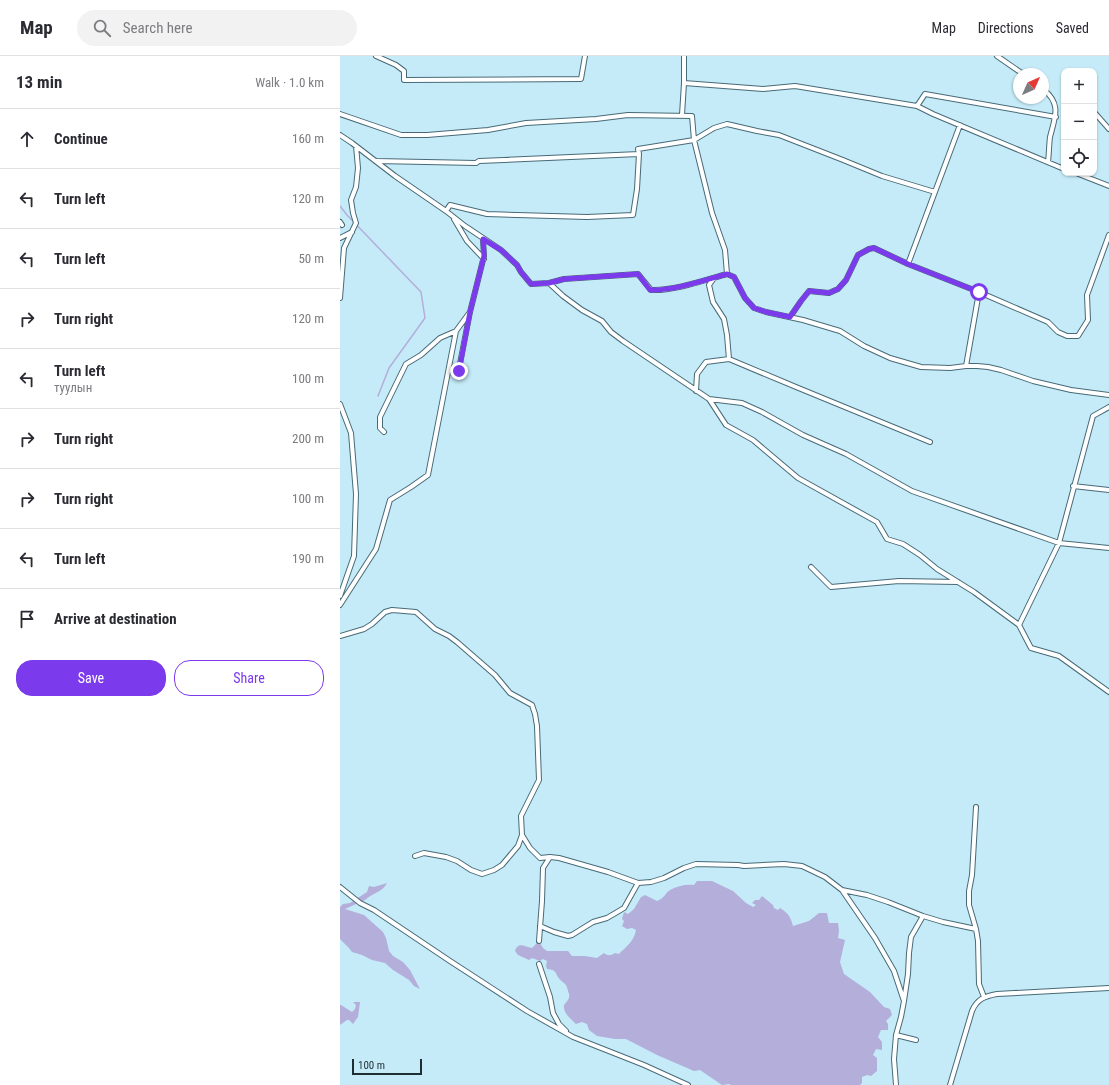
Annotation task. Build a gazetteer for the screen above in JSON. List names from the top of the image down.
{
  "scale_bar": "100 m",
  "north": "top right",
  "page": {
    "header": "Map",
    "search": "Search here",
    "nav": ["Map", "Directions", "Saved"],
    "heading": ["13 min", "Walk · 1.0 km"],
    "map_buttons": ["+", "−"],
    "list": [
      ["Continue", "160 m"],
      ["Turn left", "120 m"],
      ["Turn left", "50 m"],
      ["Turn right", "120 m"],
      ["Turn left", "туулын", "100 m"],
      ["Turn right", "200 m"],
      ["Turn right", "100 m"],
      ["Turn left", "190 m"],
      "Arrive at destination"
    ],
    "buttons": ["Save", "Share"],
    "scale": "100 m"
  }
}
